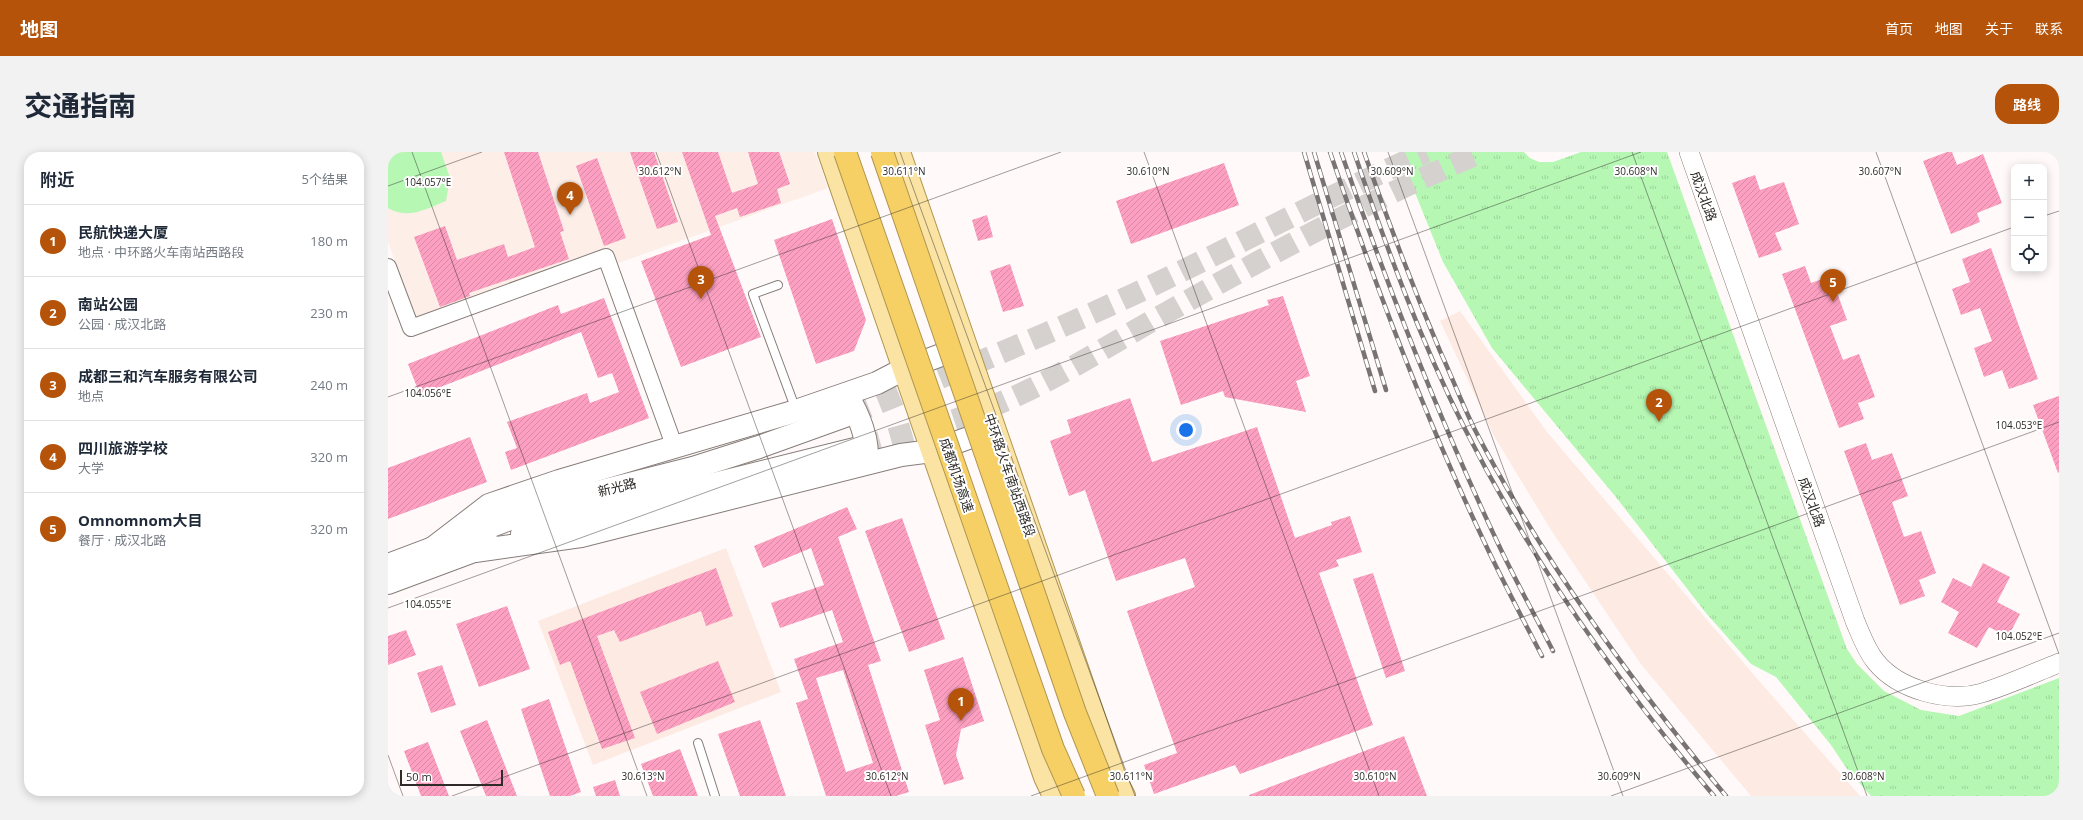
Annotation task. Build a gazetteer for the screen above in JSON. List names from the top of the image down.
{
  "streets": {
    "highway": ["成都机场高速"],
    "main road": ["中环路火车南站西路段", "新光路"],
    "street": ["成汉北路"]
  },
  "scale_bar": "50 m",
  "page": {
    "header": "地图",
    "nav": [
      "首页",
      "地图",
      "关于",
      "联系"
    ],
    "title": "交通指南",
    "buttons": "路线",
    "heading": ["附近", "5个结果"],
    "map_buttons": ["+", "−"],
    "pins": [
      "4",
      "3",
      "5",
      "2",
      "1"
    ],
    "list": [
      {
        "mark": "1",
        "name": "民航快递大厦",
        "note": "地点 · 中环路火车南站西路段",
        "value": "180 m"
      },
      {
        "mark": "2",
        "name": "南站公园",
        "note": "公园 · 成汉北路",
        "value": "230 m"
      },
      {
        "mark": "3",
        "name": "成都三和汽车服务有限公司",
        "note": "地点",
        "value": "240 m"
      },
      {
        "mark": "4",
        "name": "四川旅游学校",
        "note": "大学",
        "value": "320 m"
      },
      {
        "mark": "5",
        "name": "Omnomnom大目",
        "note": "餐厅 · 成汉北路",
        "value": "320 m"
      }
    ],
    "scale": "50 m"
  },
  "coordinates": [
    "30.612°N",
    "30.610°N",
    "30.609°N",
    "30.608°N",
    "30.611°N",
    "30.607°N",
    "104.057°E",
    "104.056°E",
    "104.053°E",
    "104.055°E",
    "104.052°E",
    "30.613°N"
  ]
}
